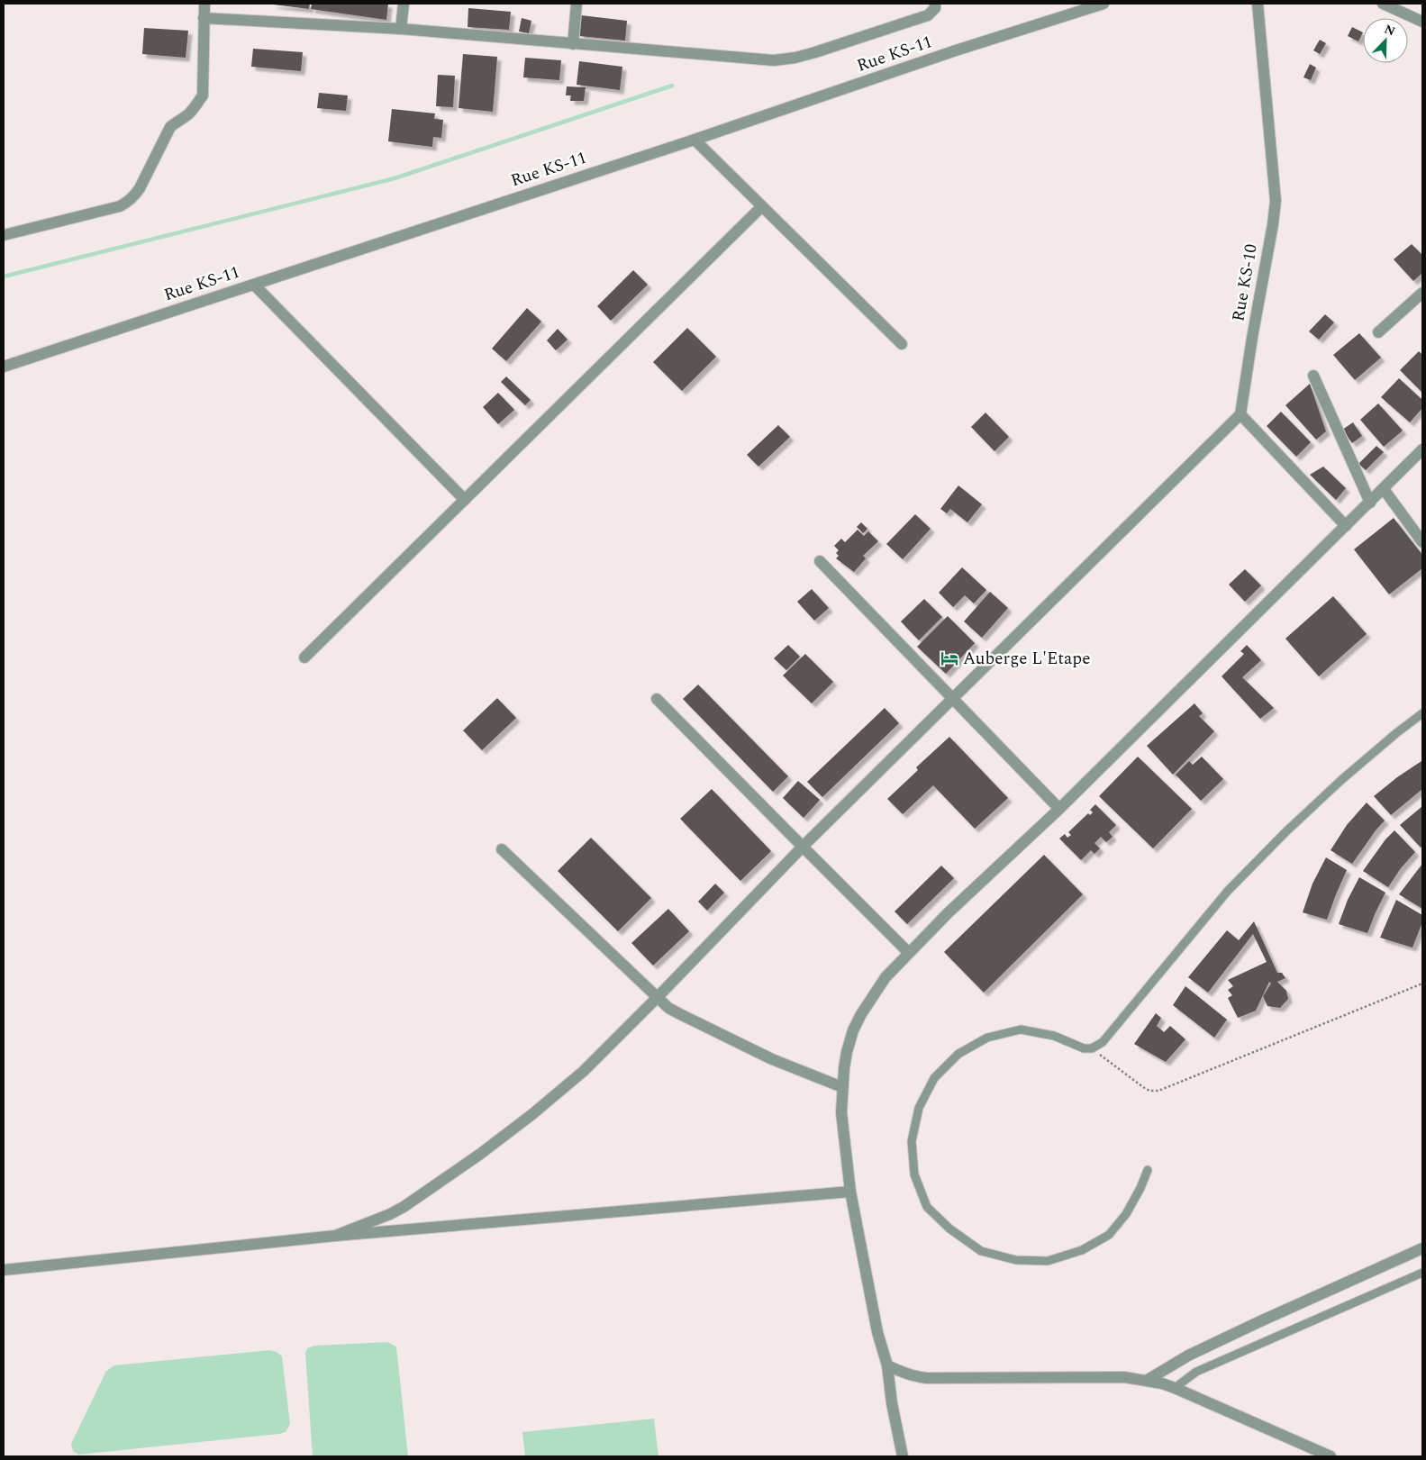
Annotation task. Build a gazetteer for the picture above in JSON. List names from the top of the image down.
{
  "streets": {
    "street": ["Rue KS-11", "Rue KS-10"]
  },
  "places": {
    "hotel": ["Auberge L'Etape"]
  },
  "north": "top right"
}
